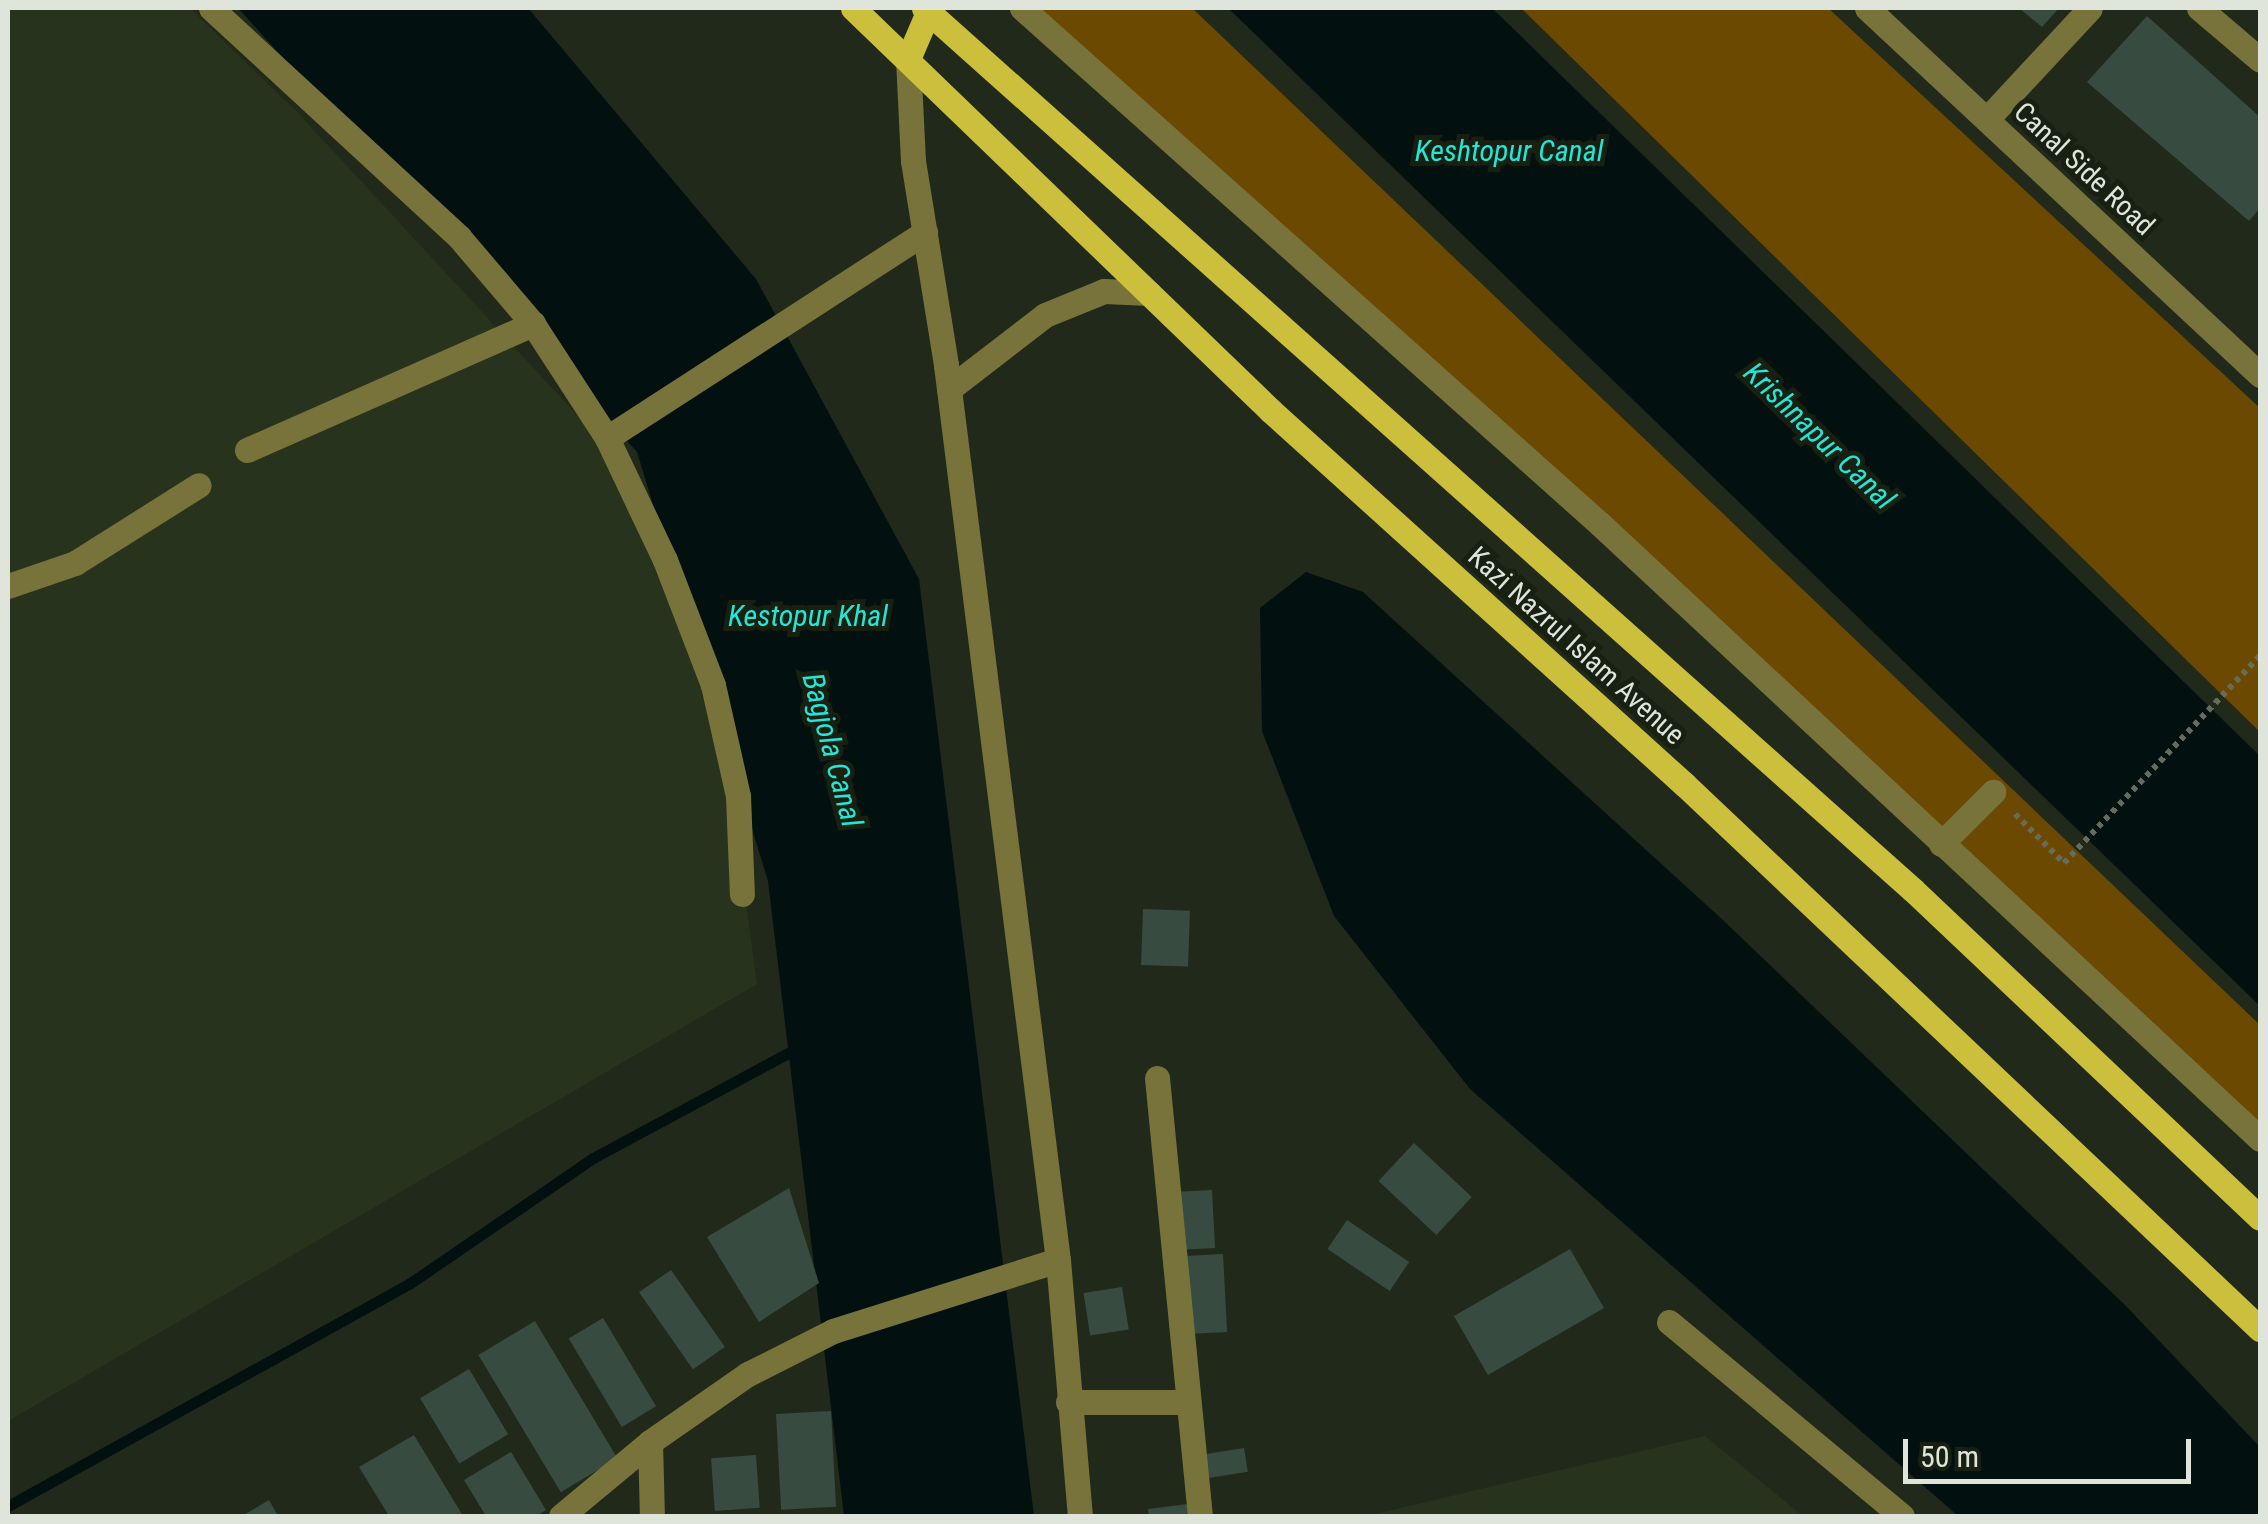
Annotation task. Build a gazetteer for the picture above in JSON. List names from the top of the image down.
{
  "streets": {
    "main road": ["Kazi Nazrul Islam Avenue"],
    "street": ["Canal Side Road"]
  },
  "water": [
    "Keshtopur Canal",
    "Krishnapur Canal",
    "Kestopur Khal",
    "Bagjola Canal"
  ],
  "scale_bar": "50 m"
}
